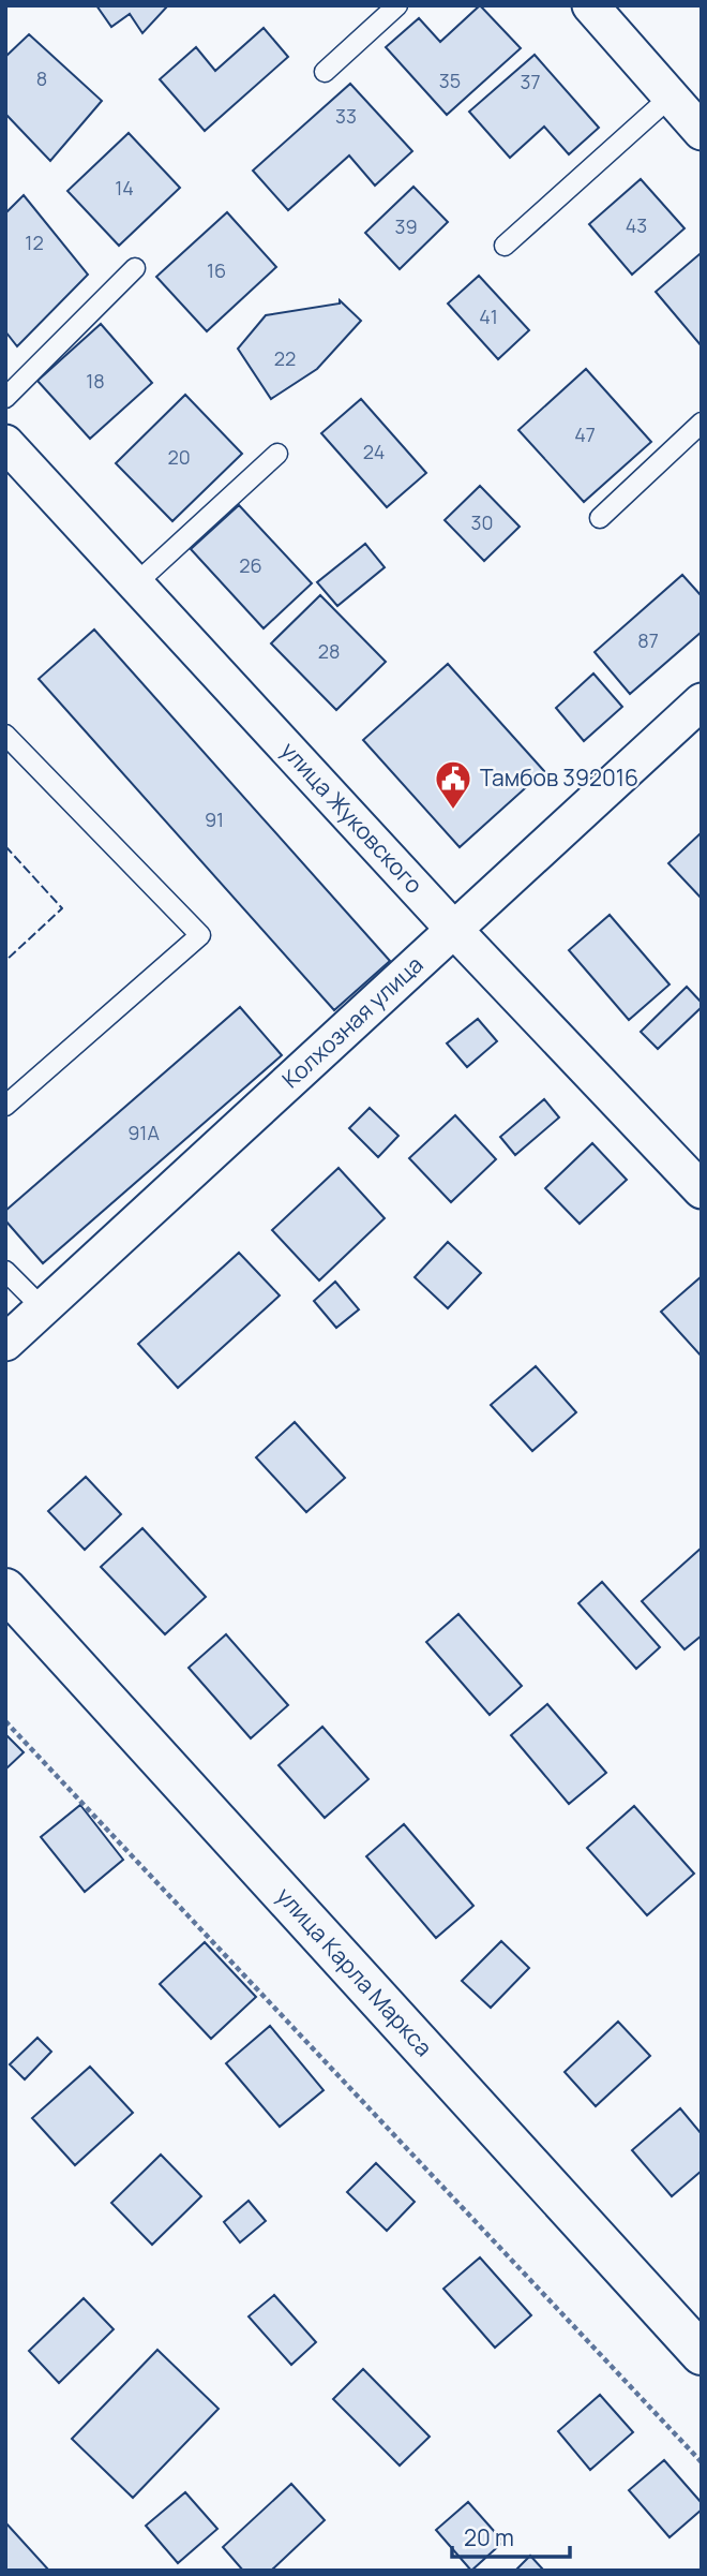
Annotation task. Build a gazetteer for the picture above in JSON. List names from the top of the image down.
{
  "streets": {
    "main road": ["улица Карла Маркса"],
    "street": ["улица Жуковского", "Колхозная улица"]
  },
  "crossings": [
    ["улица Жуковского", "Колхозная улица"]
  ],
  "places": {
    "public building": ["Тамбов 392016"]
  },
  "house_numbers": [
    "8",
    "35",
    "37",
    "33",
    "14",
    "43",
    "39",
    "12",
    "16",
    "41",
    "22",
    "18",
    "47",
    "24",
    "20",
    "30",
    "26",
    "87",
    "28",
    "91",
    "91А"
  ],
  "scale_bar": "20 m"
}
